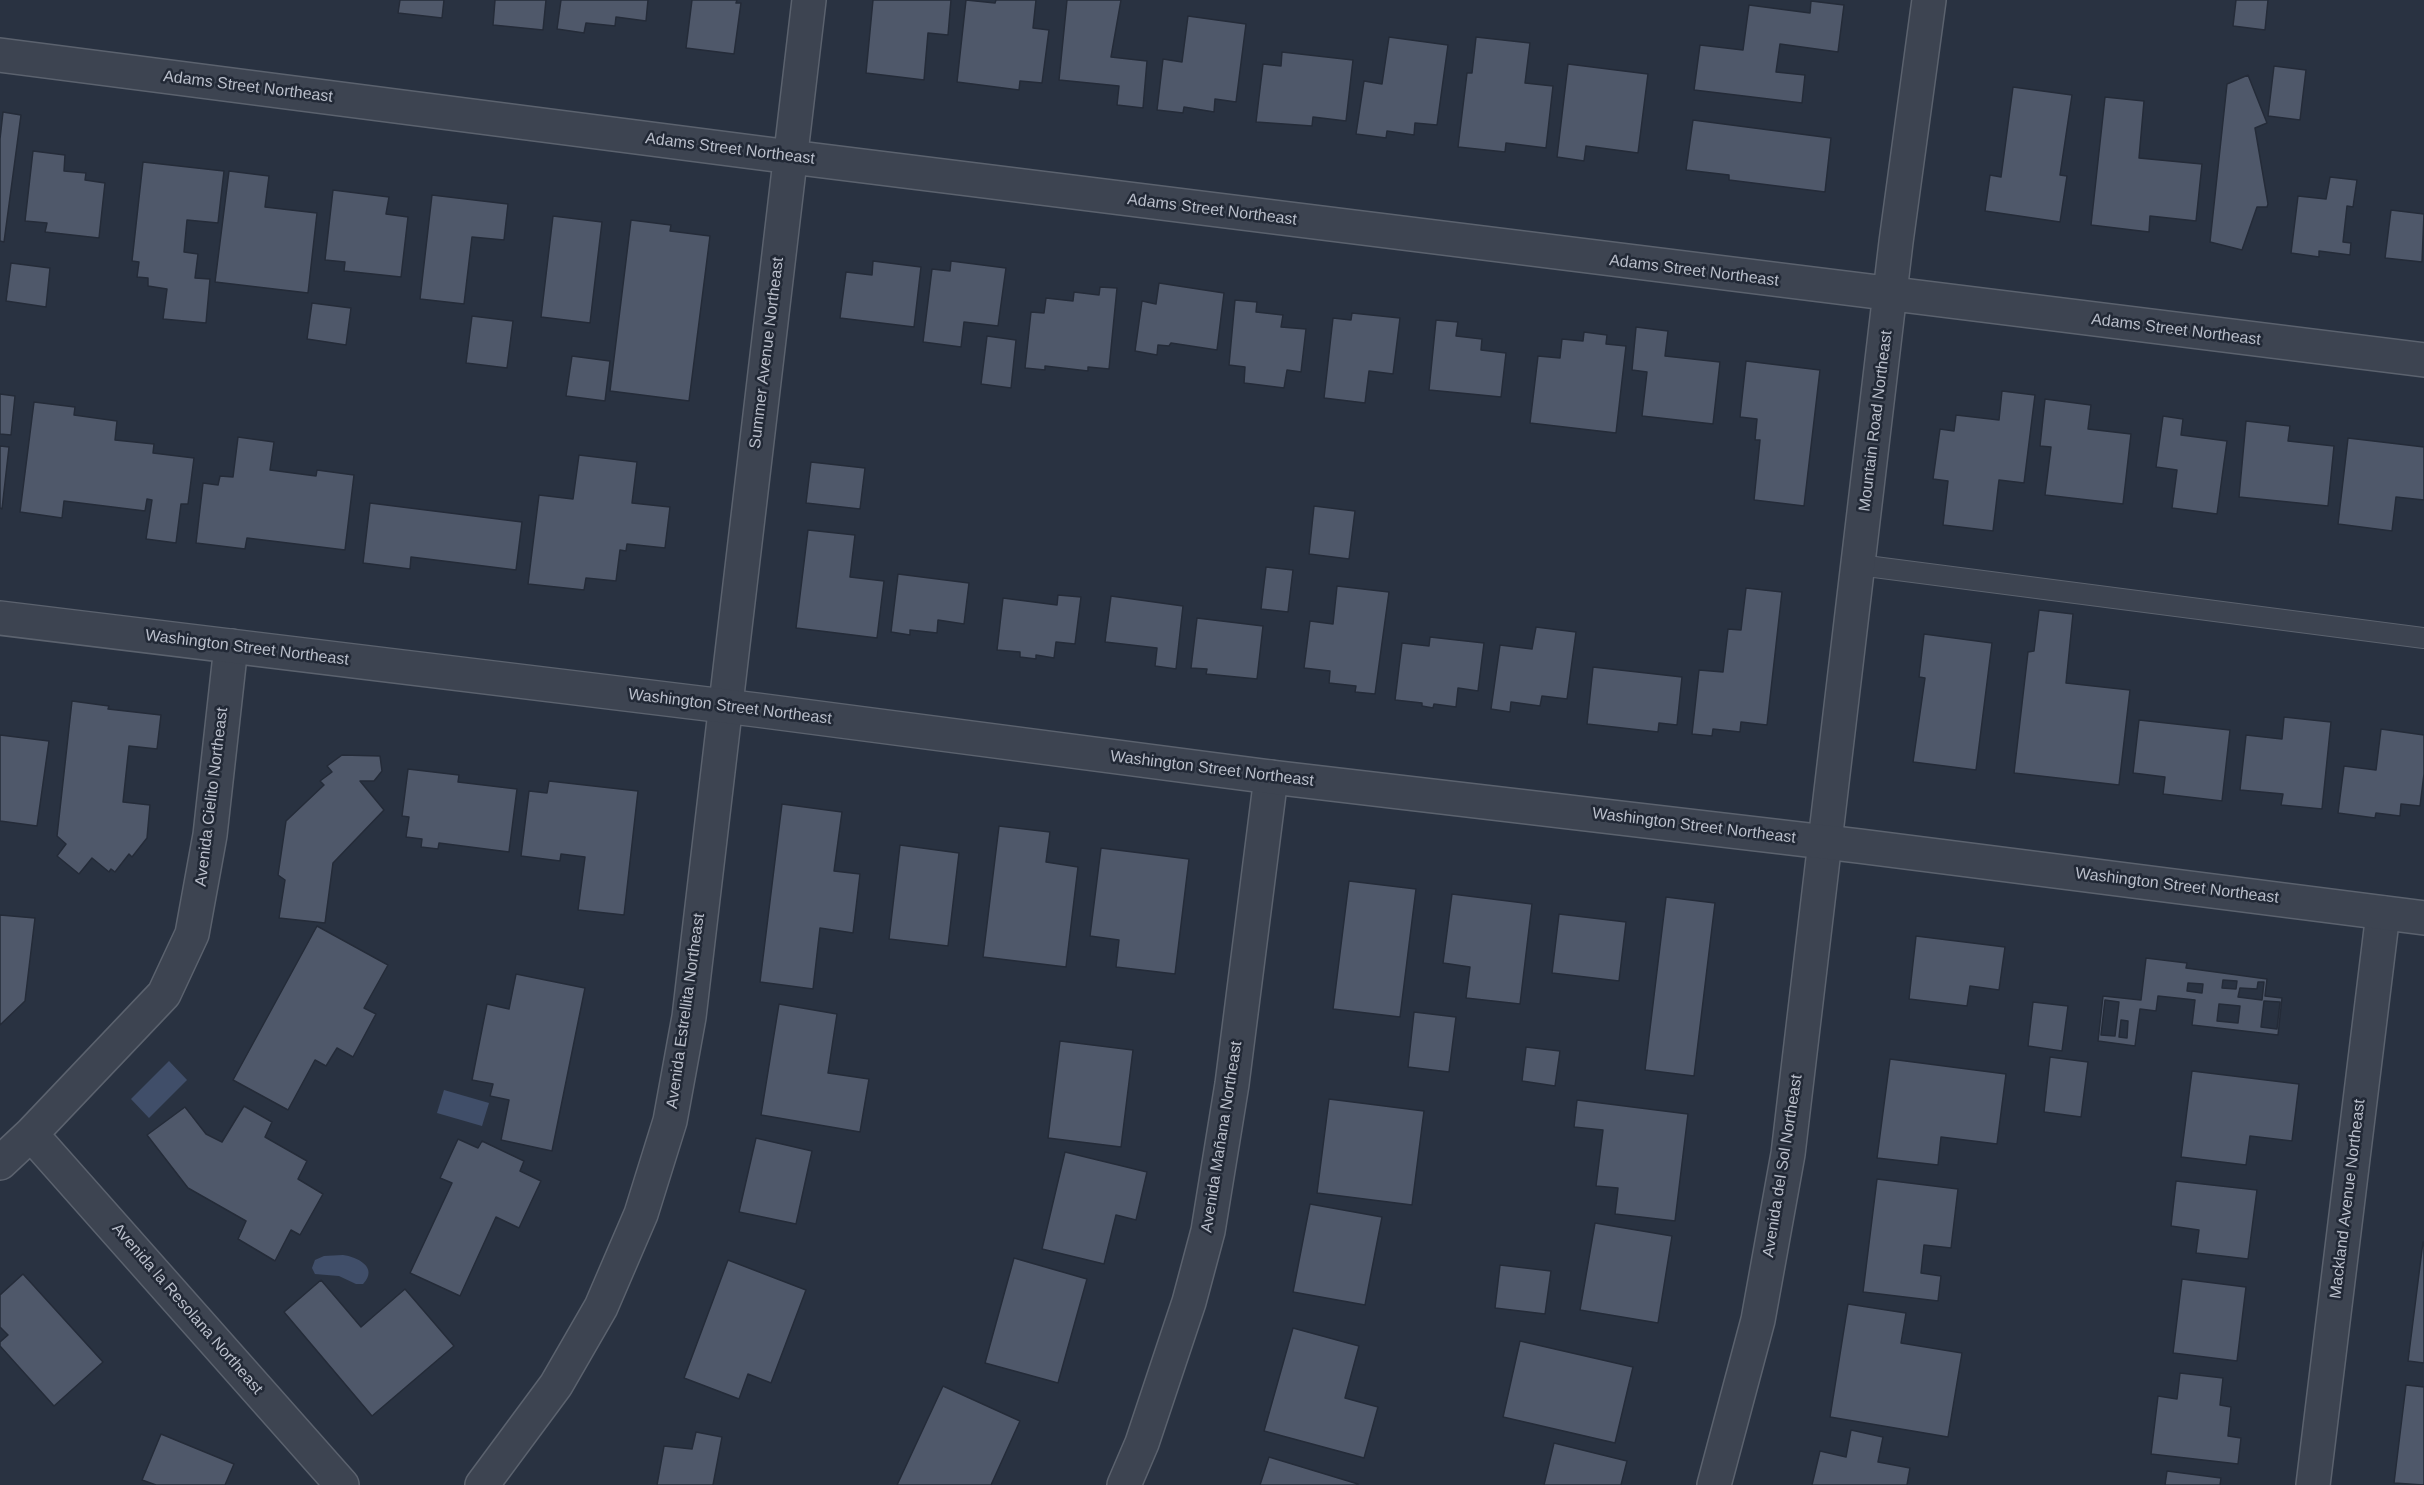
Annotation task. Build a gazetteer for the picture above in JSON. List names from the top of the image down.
{
  "streets": {
    "street": [
      "Adams Street Northeast",
      "Summer Avenue Northeast",
      "Mountain Road Northeast",
      "Washington Street Northeast",
      "Avenida Cielito Northeast",
      "Avenida Estrellita Northeast",
      "Avenida Mañana Northeast",
      "Avenida del Sol Northeast",
      "Mackland Avenue Northeast",
      "Avenida la Resolana Northeast"
    ]
  },
  "crossings": [
    ["Adams Street Northeast", "Summer Avenue Northeast"],
    ["Adams Street Northeast", "Mountain Road Northeast"],
    ["Summer Avenue Northeast", "Washington Street Northeast"],
    ["Summer Avenue Northeast", "Avenida Estrellita Northeast"],
    ["Mountain Road Northeast", "Washington Street Northeast"],
    ["Mountain Road Northeast", "Avenida del Sol Northeast"],
    ["Washington Street Northeast", "Avenida Cielito Northeast"],
    ["Washington Street Northeast", "Avenida Estrellita Northeast"],
    ["Washington Street Northeast", "Avenida Mañana Northeast"],
    ["Washington Street Northeast", "Avenida del Sol Northeast"],
    ["Washington Street Northeast", "Mackland Avenue Northeast"],
    ["Avenida Cielito Northeast", "Avenida la Resolana Northeast"]
  ]
}
